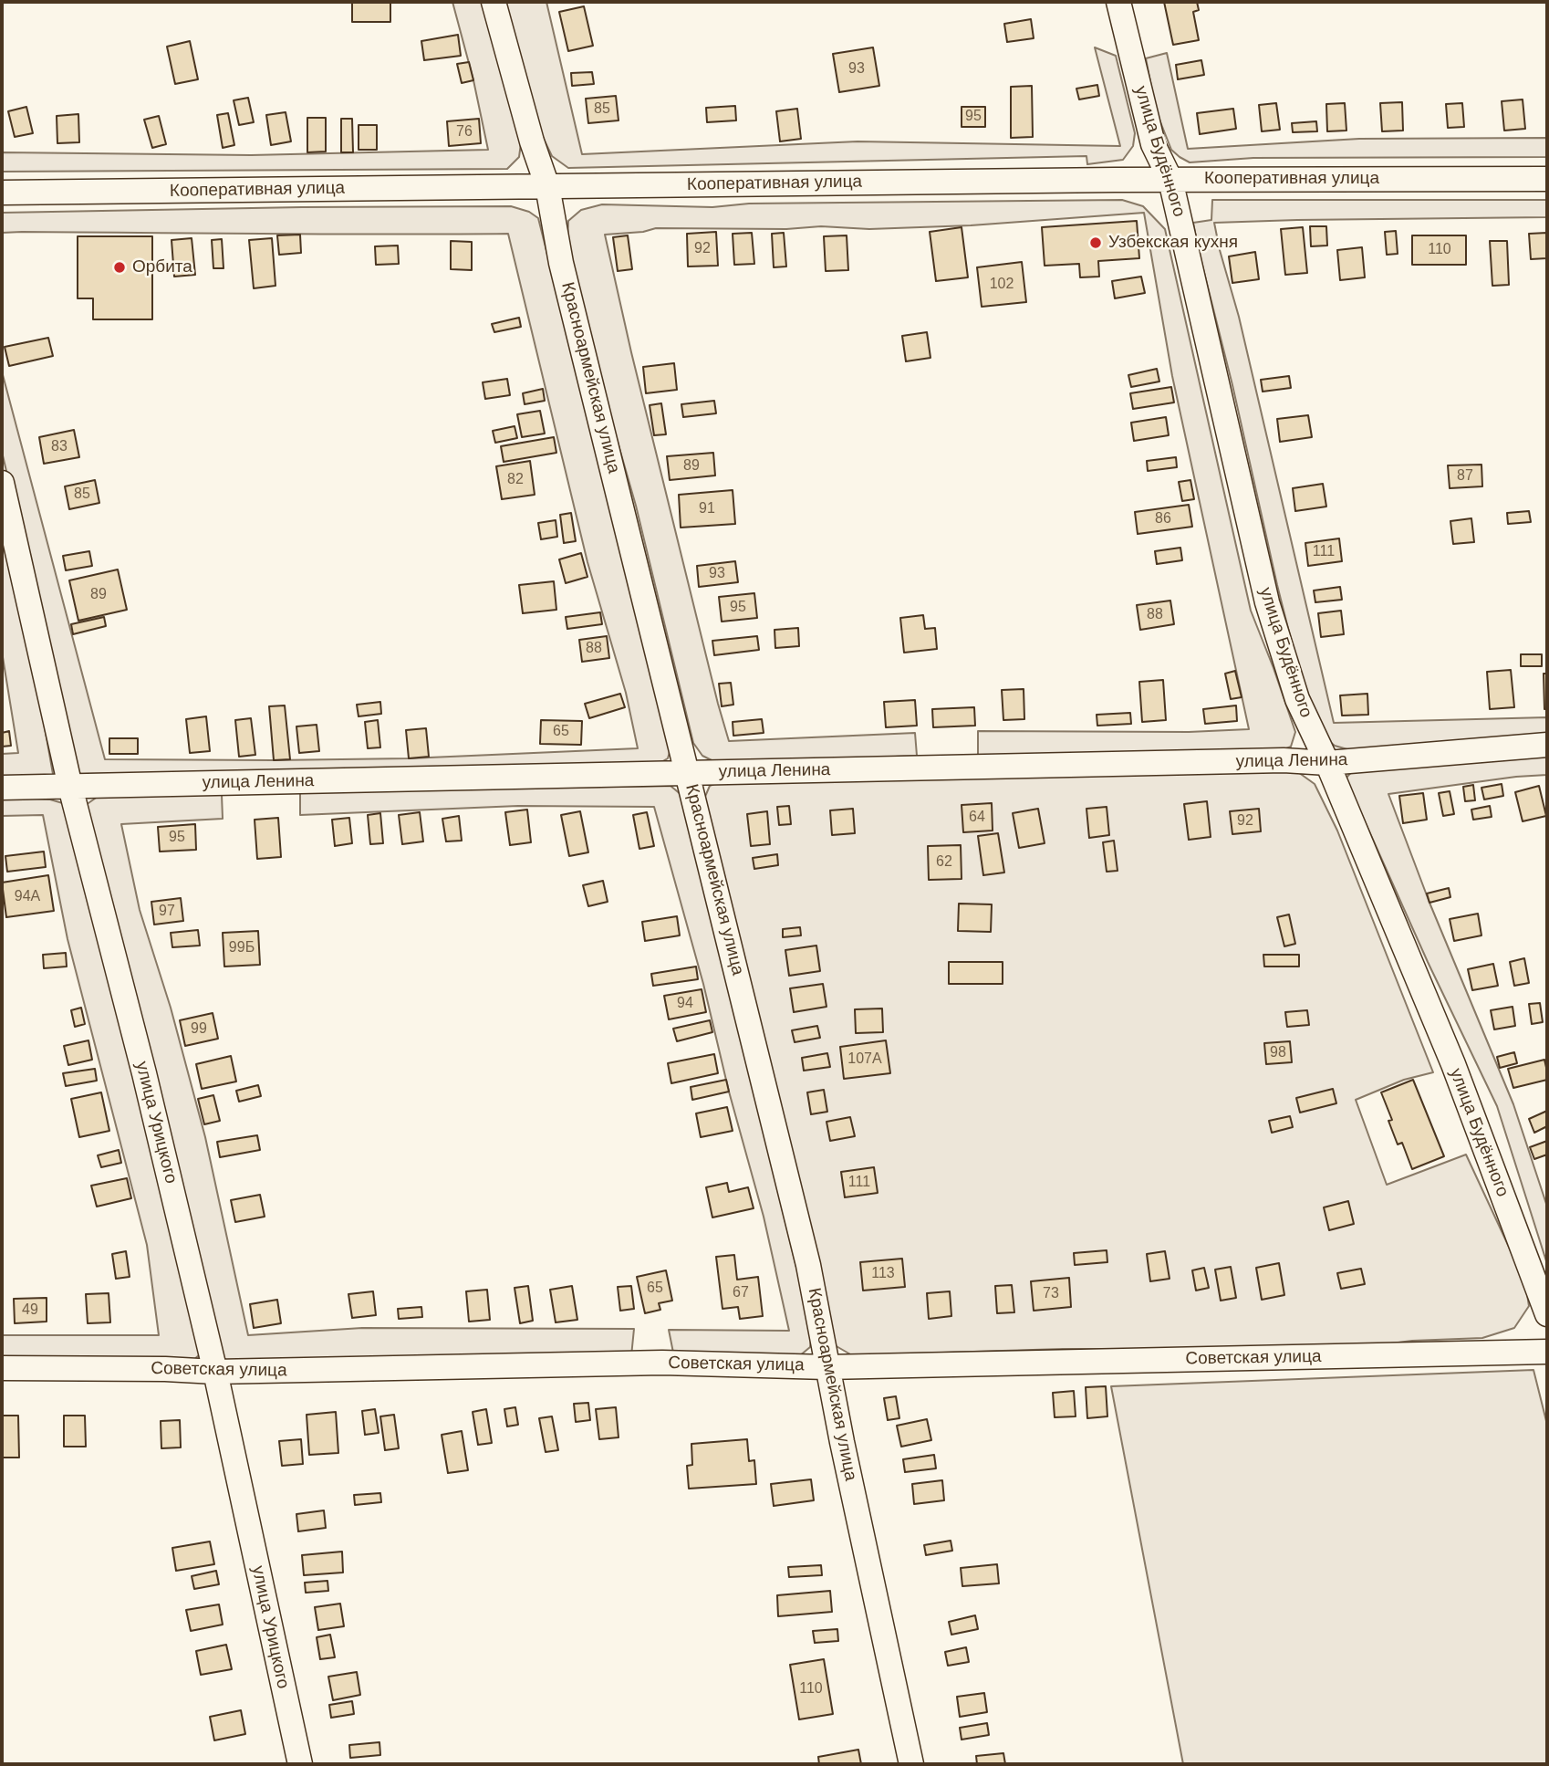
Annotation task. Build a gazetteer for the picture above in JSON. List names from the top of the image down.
{
  "streets": {
    "street": [
      "улица Будённого",
      "Кооперативная улица",
      "Красноармейская улица",
      "улица Ленина",
      "улица Урицкого",
      "Советская улица"
    ]
  },
  "crossings": [
    ["улица Будённого", "Кооперативная улица"],
    ["улица Будённого", "улица Ленина"],
    ["Кооперативная улица", "Красноармейская улица"],
    ["Красноармейская улица", "улица Ленина"],
    ["Красноармейская улица", "Советская улица"],
    ["улица Ленина", "улица Урицкого"],
    ["улица Урицкого", "Советская улица"]
  ],
  "places": ["Узбекская кухня", "Орбита"],
  "house_numbers": [
    "93",
    "85",
    "95",
    "76",
    "92",
    "110",
    "102",
    "83",
    "89",
    "87",
    "82",
    "85",
    "91",
    "86",
    "111",
    "93",
    "89",
    "95",
    "88",
    "88",
    "65",
    "64",
    "92",
    "95",
    "62",
    "94А",
    "97",
    "99Б",
    "94",
    "99",
    "98",
    "107А",
    "111",
    "113",
    "65",
    "67",
    "73",
    "49",
    "110"
  ]
}
